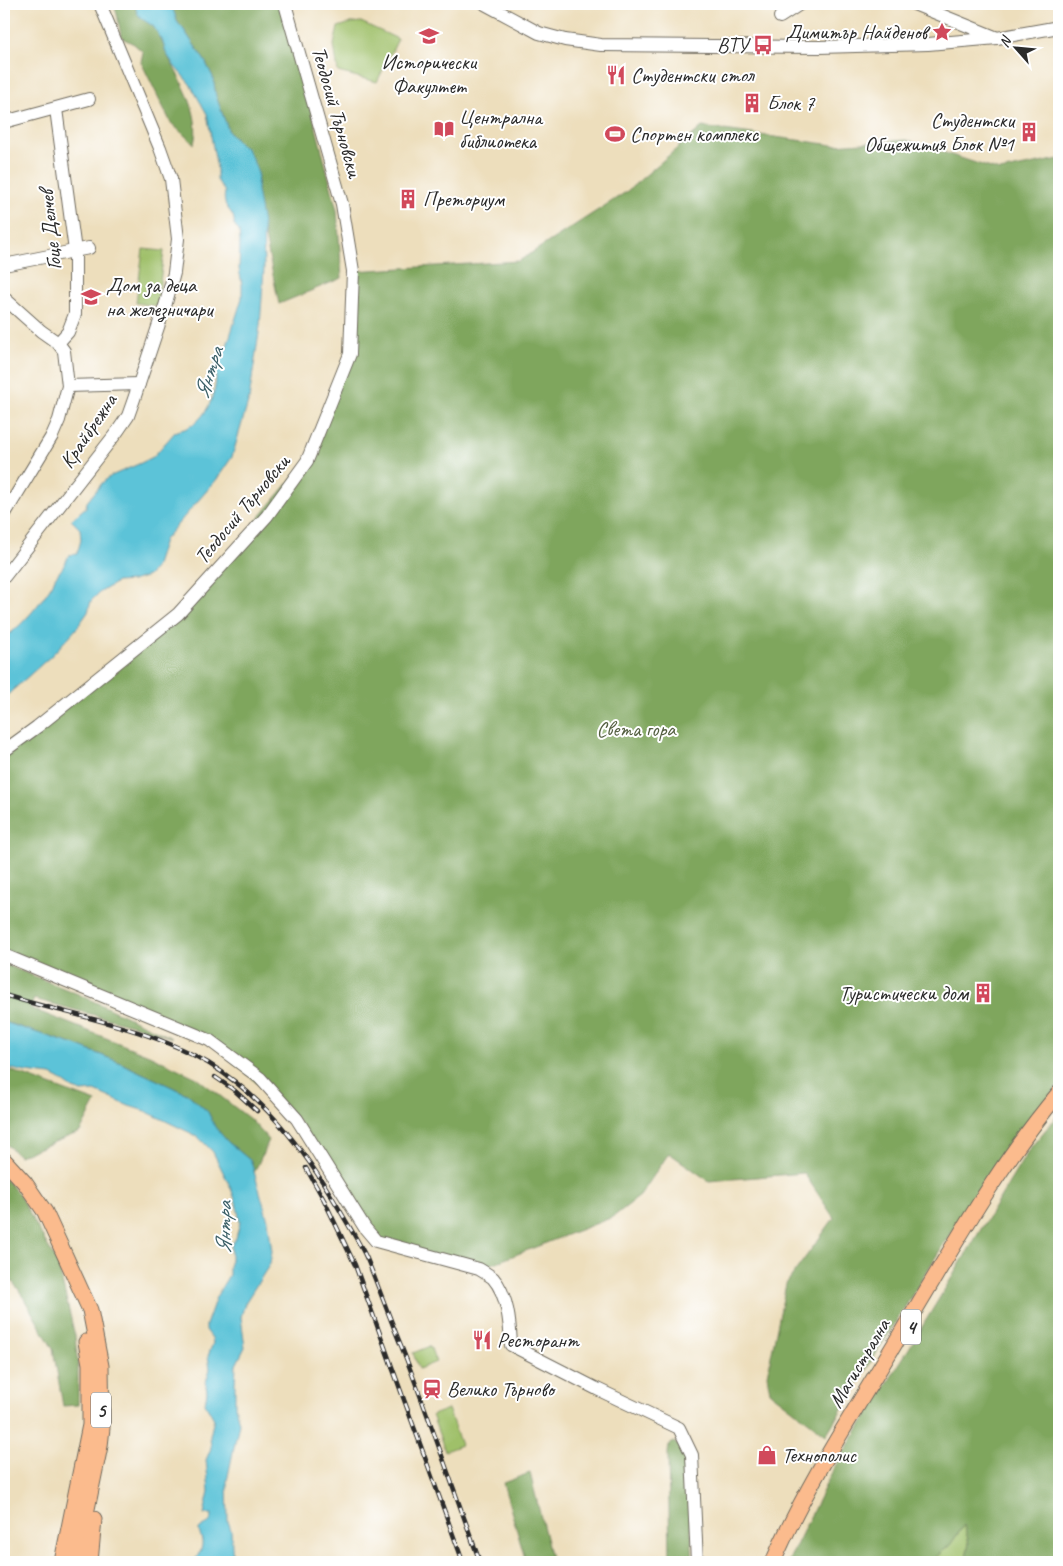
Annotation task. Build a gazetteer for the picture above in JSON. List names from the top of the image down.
{
  "streets": {
    "main road": ["4", "Магистрална", "5"],
    "street": ["Теодосий Търновски", "Гоце Делчев", "Крайбрежна"]
  },
  "water": ["Янтра"],
  "parks": ["Света гора"],
  "places": {
    "place": ["Димитър Найденов"],
    "school or university": ["Исторически Факултет", "Дом за деца на железничари"],
    "bus stop": ["ВТУ"],
    "restaurant": ["Студентски стол", "Ресторант"],
    "building": [
      "Блок 7",
      "Студентски Общежития Блок №1",
      "Преториум",
      "Туристически дом"
    ],
    "library": ["Централна библиотека"],
    "sports": ["Спортен комплекс"],
    "station": ["Велико Търново"],
    "shop": ["Технополис"]
  },
  "north": "top left"
}
